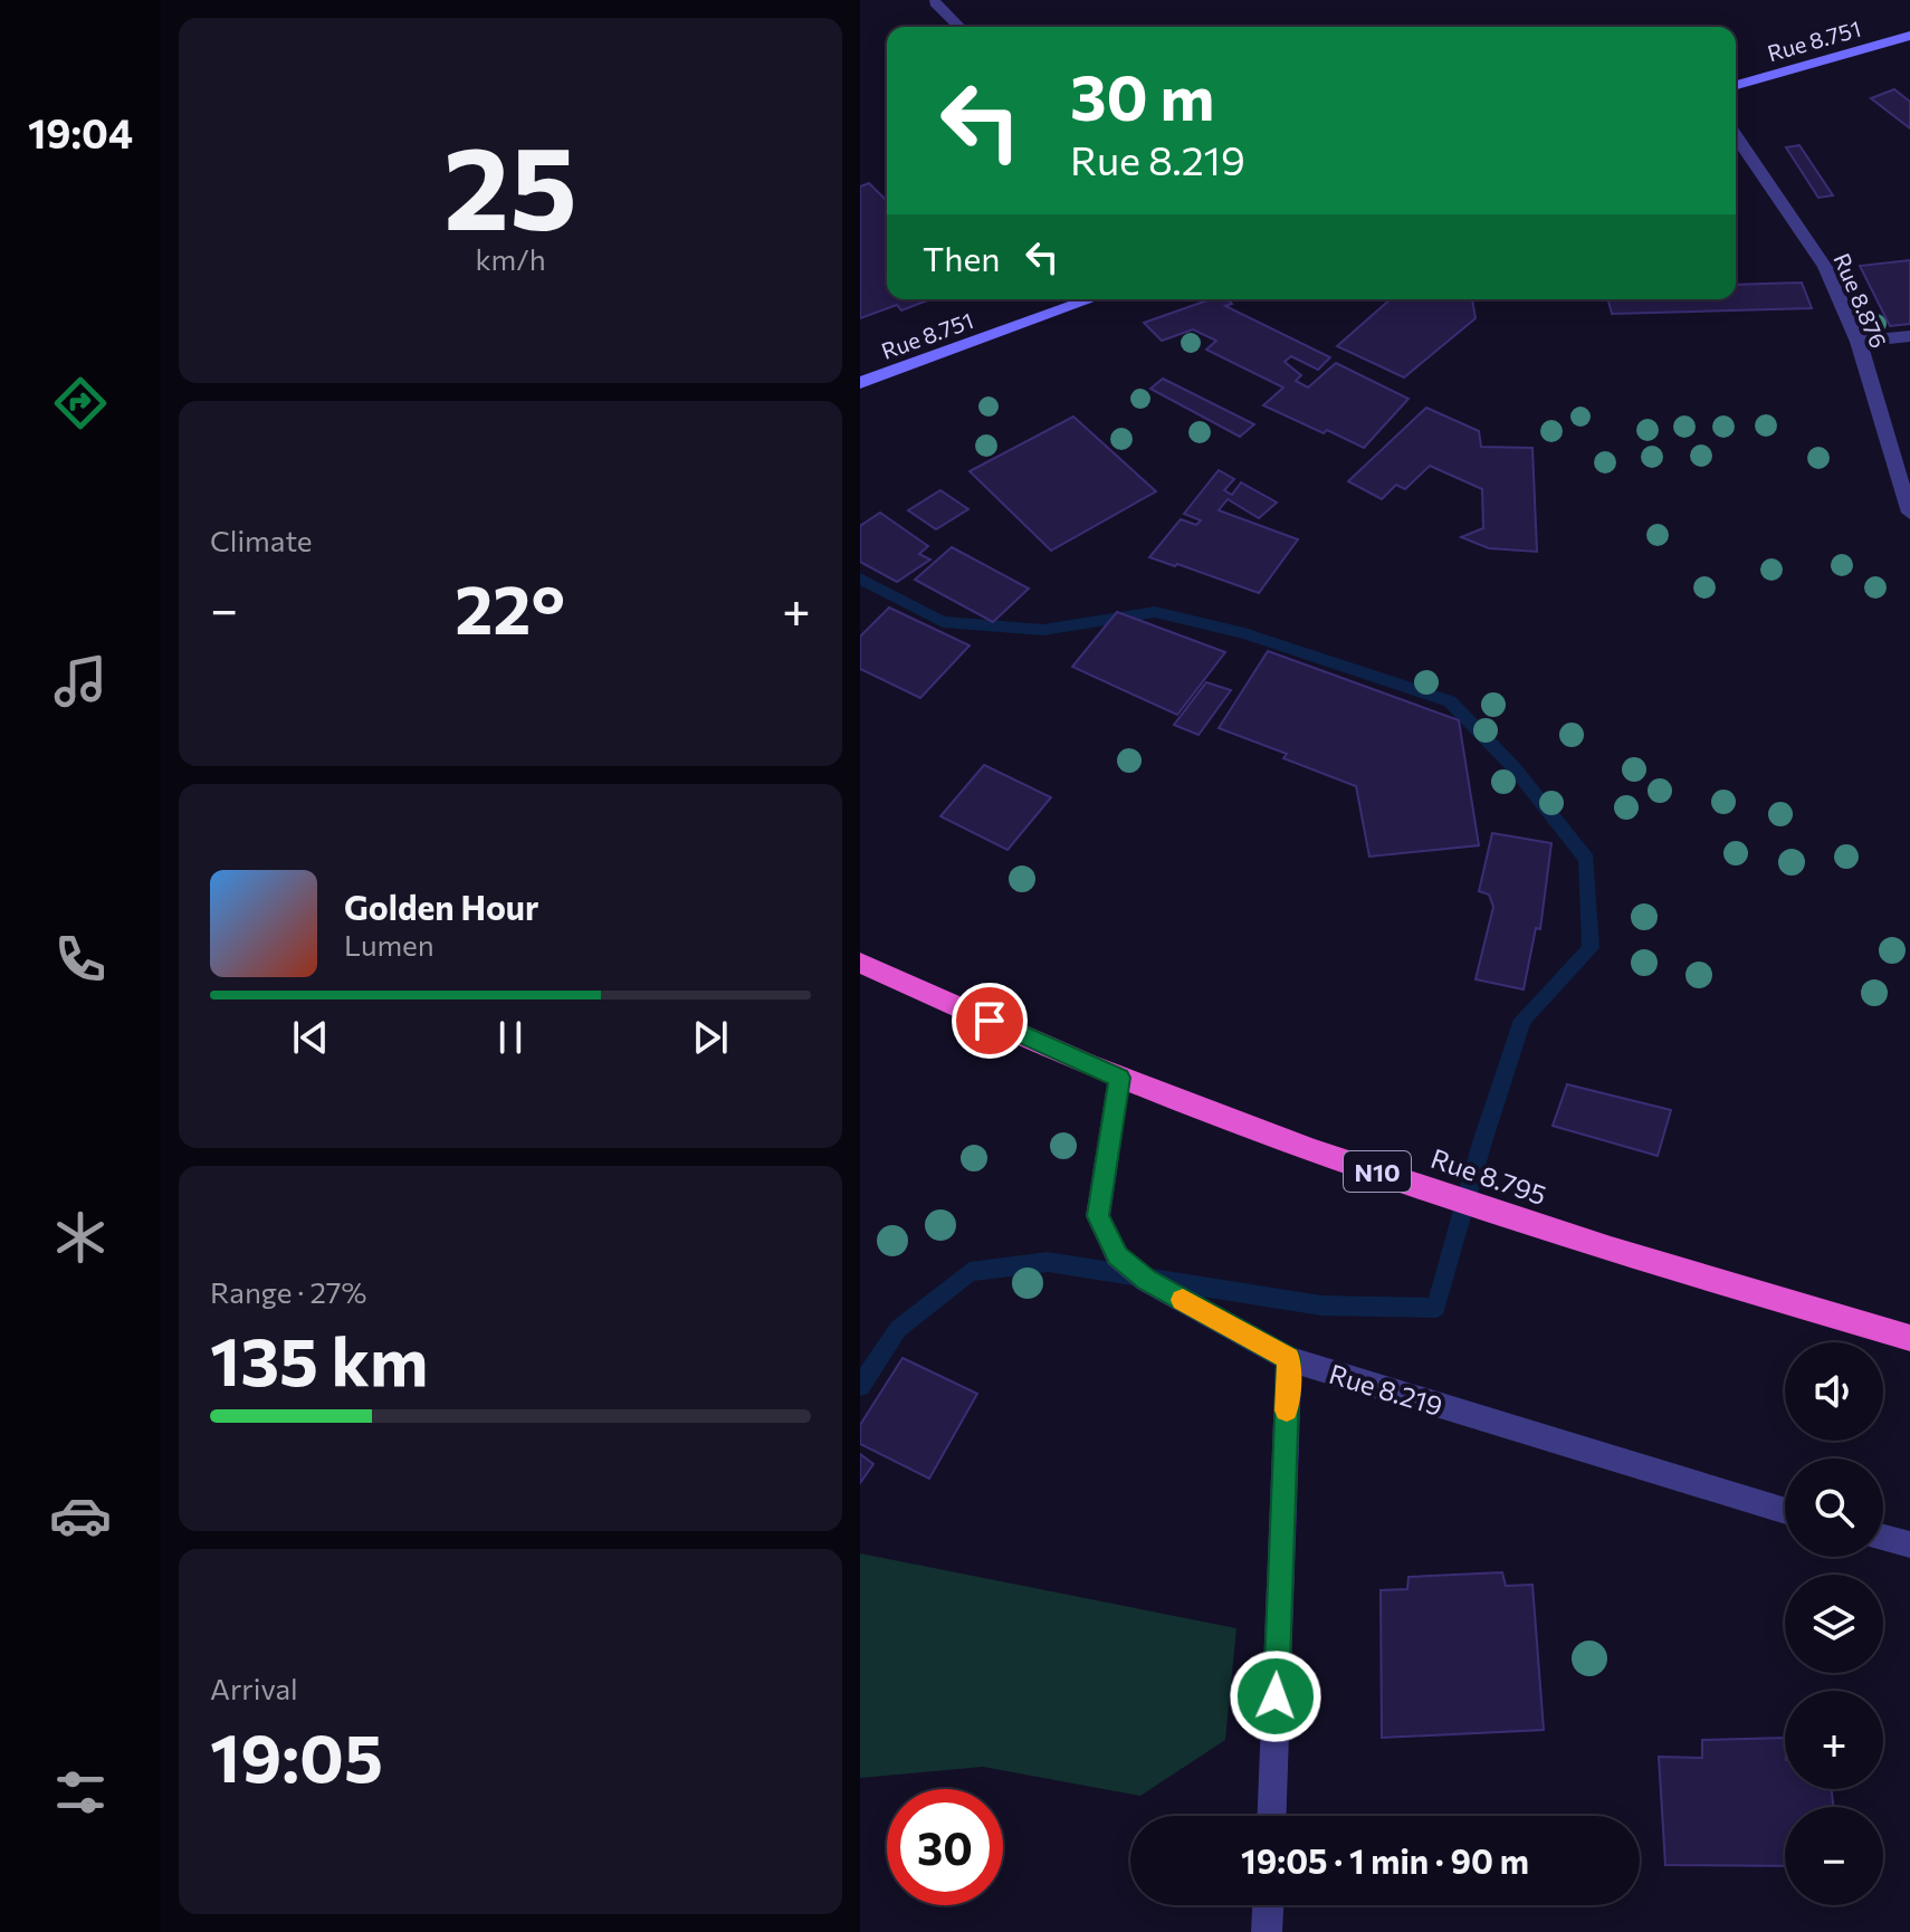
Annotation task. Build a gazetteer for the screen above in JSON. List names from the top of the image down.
{
  "streets": {
    "highway": ["N10", "Rue 8.795"],
    "main road": ["Rue 8.751"],
    "street": ["Rue 8.876", "Rue 8.219"]
  },
  "crossings": [
    ["Rue 8.795", "Rue 8.219"]
  ],
  "page": {
    "tabs": "19:04",
    "tile": [
      ["25", "km/h"],
      "Climate",
      ["Range · 27%", "135 km"],
      ["Arrival", "19:05"]
    ],
    "turn": ["30 m", "Rue 8.219"],
    "then": "Then",
    "heat": ["−", "22°", "+"],
    "song": ["Golden Hour", "Lumen"],
    "map_buttons": ["+", "−"],
    "limit": "30",
    "trip": "19:05 · 1 min · 90 m"
  }
}
